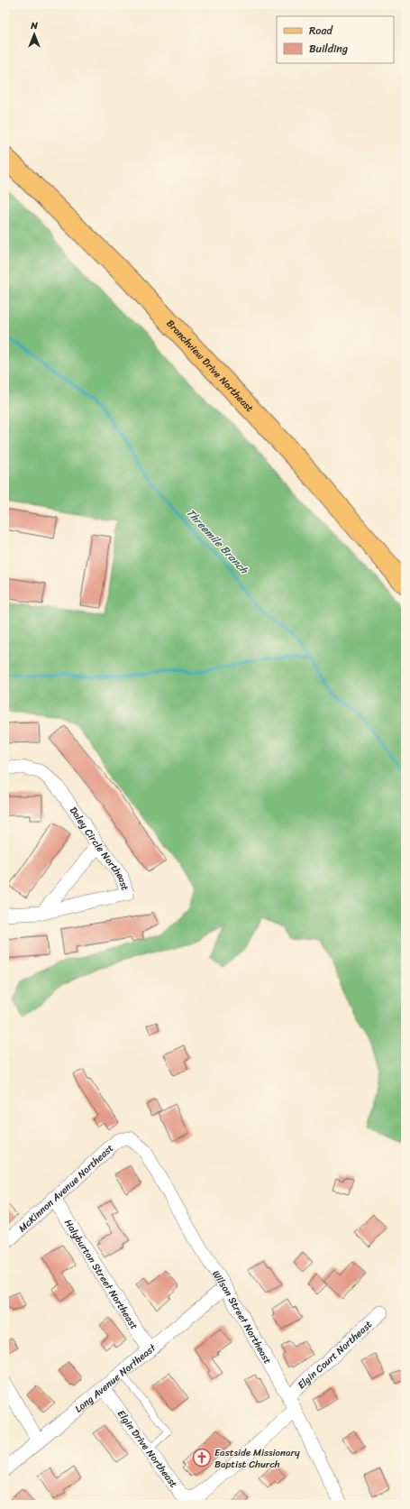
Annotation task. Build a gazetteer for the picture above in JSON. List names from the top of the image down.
{
  "streets": {
    "main road": ["Branchview Drive Northeast"],
    "street": [
      "Daley Circle Northeast",
      "McKinnon Avenue Northeast",
      "Halyburton Street Northeast",
      "Wilson Street Northeast",
      "Elgin Court Northeast",
      "Long Avenue Northeast",
      "Elgin Drive Northeast"
    ]
  },
  "crossings": [
    ["McKinnon Avenue Northeast", "Halyburton Street Northeast"],
    ["McKinnon Avenue Northeast", "Wilson Street Northeast"],
    ["Halyburton Street Northeast", "Long Avenue Northeast"],
    ["Wilson Street Northeast", "Elgin Court Northeast"],
    ["Wilson Street Northeast", "Long Avenue Northeast"],
    ["Wilson Street Northeast", "Elgin Drive Northeast"],
    ["Long Avenue Northeast", "Elgin Drive Northeast"]
  ],
  "water": ["Threemile Branch"],
  "places": {
    "church": ["Eastside Missionary Baptist Church"]
  },
  "legend": ["Road", "Building"],
  "north": "top"
}
